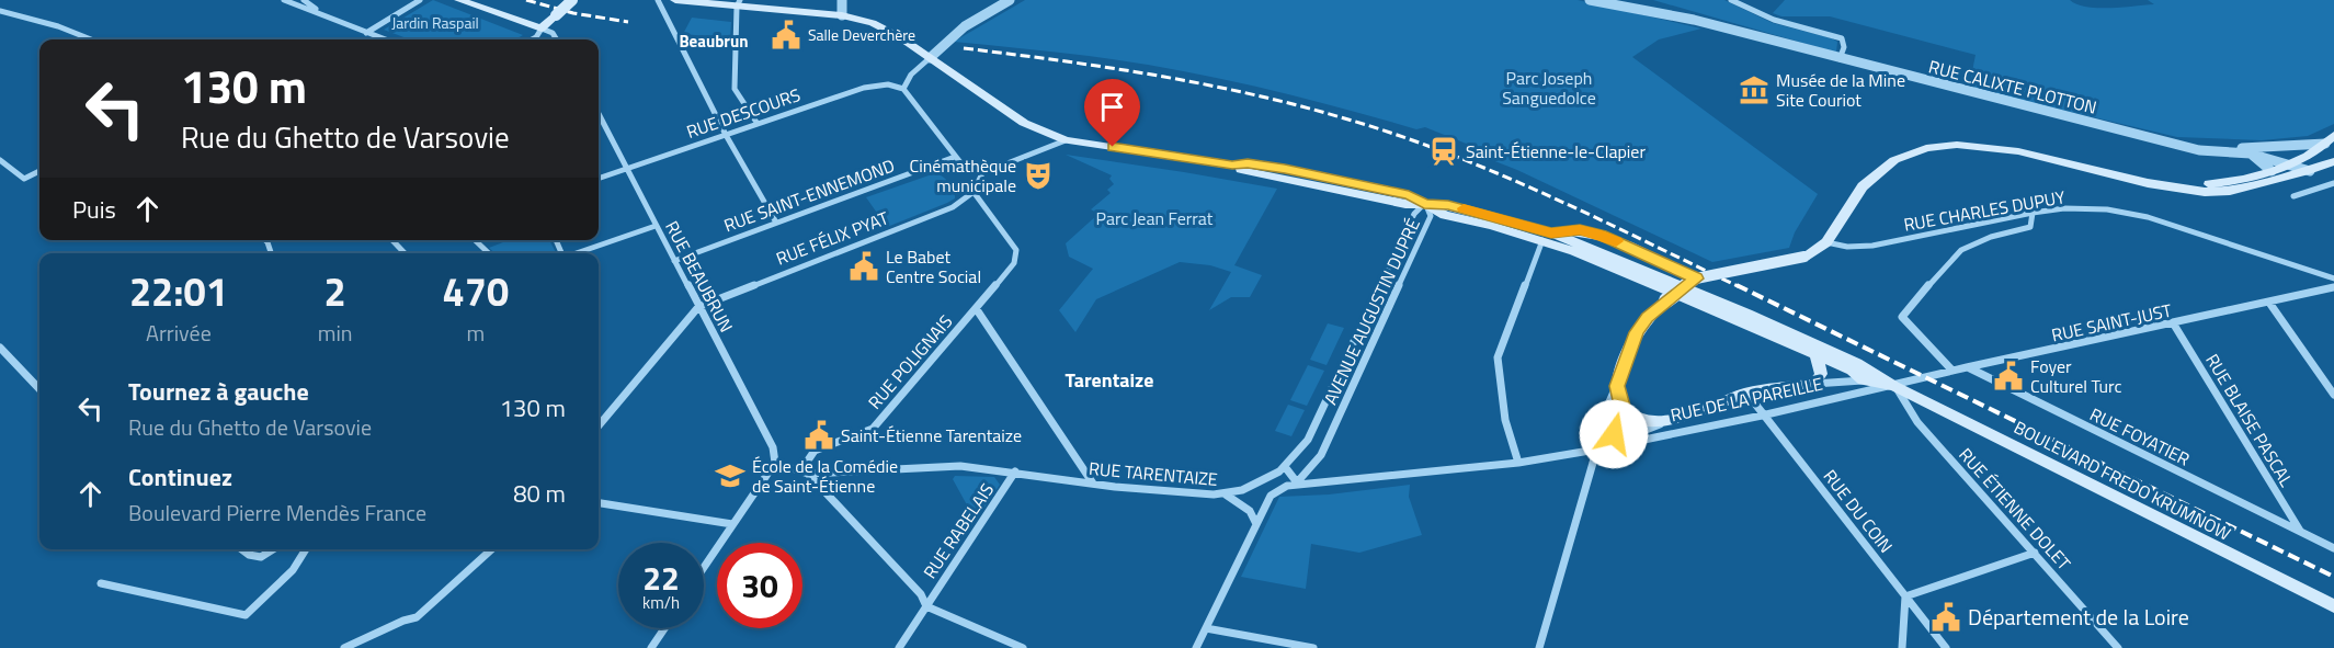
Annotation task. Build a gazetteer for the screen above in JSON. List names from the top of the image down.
{
  "streets": {
    "main road": ["RUE DE LA PAREILLE", "BOULEVARD FREDO KRUMNOW"],
    "street": [
      "RUE CALIXTE PLOTTON",
      "RUE DESCOURS",
      "RUE SAINT-ENNEMOND",
      "RUE CHARLES DUPUY",
      "RUE FÉLIX PYAT",
      "RUE BEAUBRUN",
      "AVENUE AUGUSTIN DUPRÉ",
      "RUE SAINT-JUST",
      "RUE POLIGNAIS",
      "RUE BLAISE PASCAL",
      "RUE FOYATIER",
      "RUE TARENTAIZE",
      "RUE ÉTIENNE DOLET",
      "RUE DU COIN",
      "RUE RABELAIS"
    ]
  },
  "crossings": [
    ["RUE DESCOURS", "RUE BEAUBRUN"],
    ["RUE SAINT-ENNEMOND", "RUE BEAUBRUN"],
    ["RUE FÉLIX PYAT", "RUE BEAUBRUN"],
    ["RUE FÉLIX PYAT", "RUE POLIGNAIS"],
    ["RUE BEAUBRUN", "RUE TARENTAIZE"],
    ["AVENUE AUGUSTIN DUPRÉ", "RUE TARENTAIZE"],
    ["RUE SAINT-JUST", "RUE DE LA PAREILLE"],
    ["RUE SAINT-JUST", "RUE BLAISE PASCAL"],
    ["RUE SAINT-JUST", "RUE FOYATIER"],
    ["RUE SAINT-JUST", "BOULEVARD FREDO KRUMNOW"],
    ["RUE SAINT-JUST", "RUE ÉTIENNE DOLET"],
    ["RUE POLIGNAIS", "RUE TARENTAIZE"],
    ["RUE DE LA PAREILLE", "BOULEVARD FREDO KRUMNOW"],
    ["RUE DE LA PAREILLE", "RUE ÉTIENNE DOLET"],
    ["RUE DE LA PAREILLE", "RUE DU COIN"],
    ["RUE BLAISE PASCAL", "RUE FOYATIER"],
    ["RUE TARENTAIZE", "RUE RABELAIS"],
    ["BOULEVARD FREDO KRUMNOW", "RUE ÉTIENNE DOLET"]
  ],
  "districts": ["Beaubrun", "Tarentaize"],
  "parks": ["Jardin Raspail", "Parc Joseph Sanguedolce", "Parc Jean Ferrat"],
  "places": {
    "public building": [
      "Salle Deverchère",
      "Le Babet Centre Social",
      "Foyer Culturel Turc",
      "Saint-Étienne Tarentaize",
      "Département de la Loire"
    ],
    "museum": ["Musée de la Mine Site Couriot"],
    "station": ["Saint-Étienne-le-Clapier"],
    "theatre": ["Cinémathèque municipale"],
    "school or university": ["École de la Comédie de Saint-Étienne"]
  },
  "page": {
    "turn": ["130 m", "Rue du Ghetto de Varsovie"],
    "then": "Puis",
    "eta": [
      "22:01",
      "Arrivée",
      "2",
      "min",
      "470",
      "m"
    ],
    "list": [
      {
        "name": "Tournez à gauche",
        "note": "Rue du Ghetto de Varsovie",
        "value": "130 m"
      },
      {
        "name": "Continuez",
        "note": "Boulevard Pierre Mendès France",
        "value": "80 m"
      }
    ],
    "speed": "22 km/h",
    "limit": "30"
  }
}
